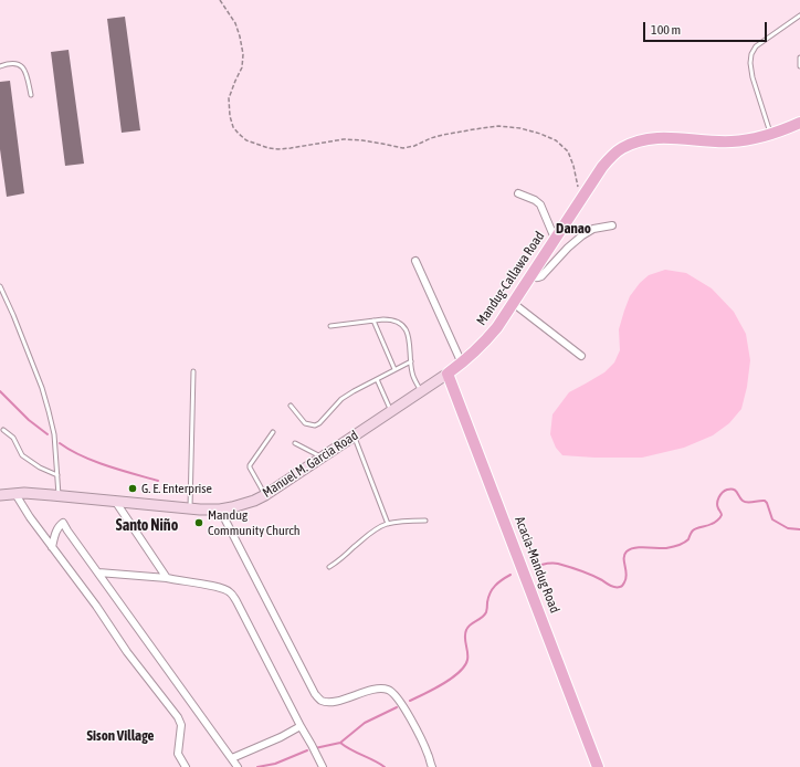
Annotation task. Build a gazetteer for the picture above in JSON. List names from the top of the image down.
{
  "streets": {
    "main road": ["Mandug-Callawa Road", "Manuel M. Garcia Road", "Acacia-Mandug Road"]
  },
  "crossings": [
    ["Mandug-Callawa Road", "Manuel M. Garcia Road"],
    ["Mandug-Callawa Road", "Acacia-Mandug Road"],
    ["Manuel M. Garcia Road", "Acacia-Mandug Road"]
  ],
  "districts": ["Danao", "Santo Niño", "Sison Village"],
  "places": ["G. E. Enterprise", "Mandug Community Church"],
  "scale_bar": "100 m"
}
